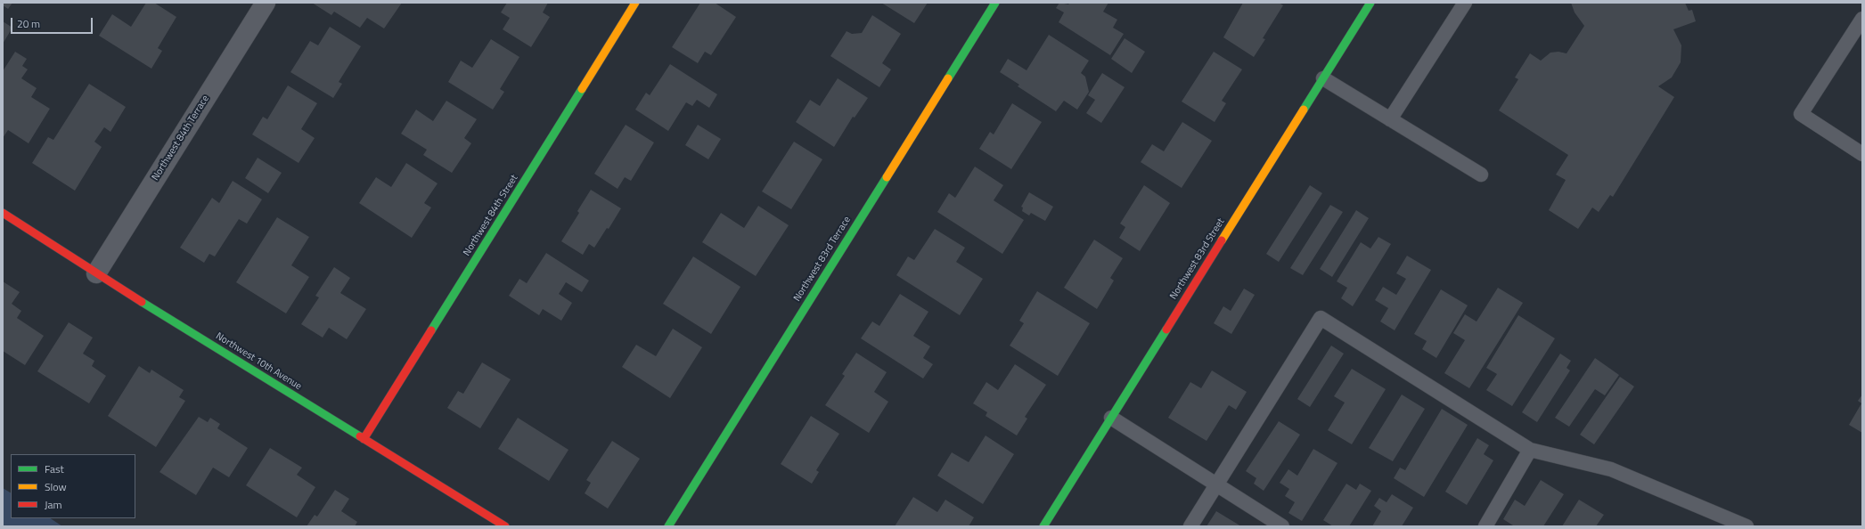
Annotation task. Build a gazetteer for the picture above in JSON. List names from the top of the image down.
{
  "streets": {
    "street": [
      "Northwest 84th Terrace",
      "Northwest 84th Street",
      "Northwest 83rd Terrace",
      "Northwest 83rd Street",
      "Northwest 10th Avenue"
    ]
  },
  "crossings": [
    ["Northwest 84th Terrace", "Northwest 10th Avenue"],
    ["Northwest 84th Street", "Northwest 10th Avenue"]
  ],
  "legend": ["Fast", "Slow", "Jam"],
  "scale_bar": "20 m"
}
